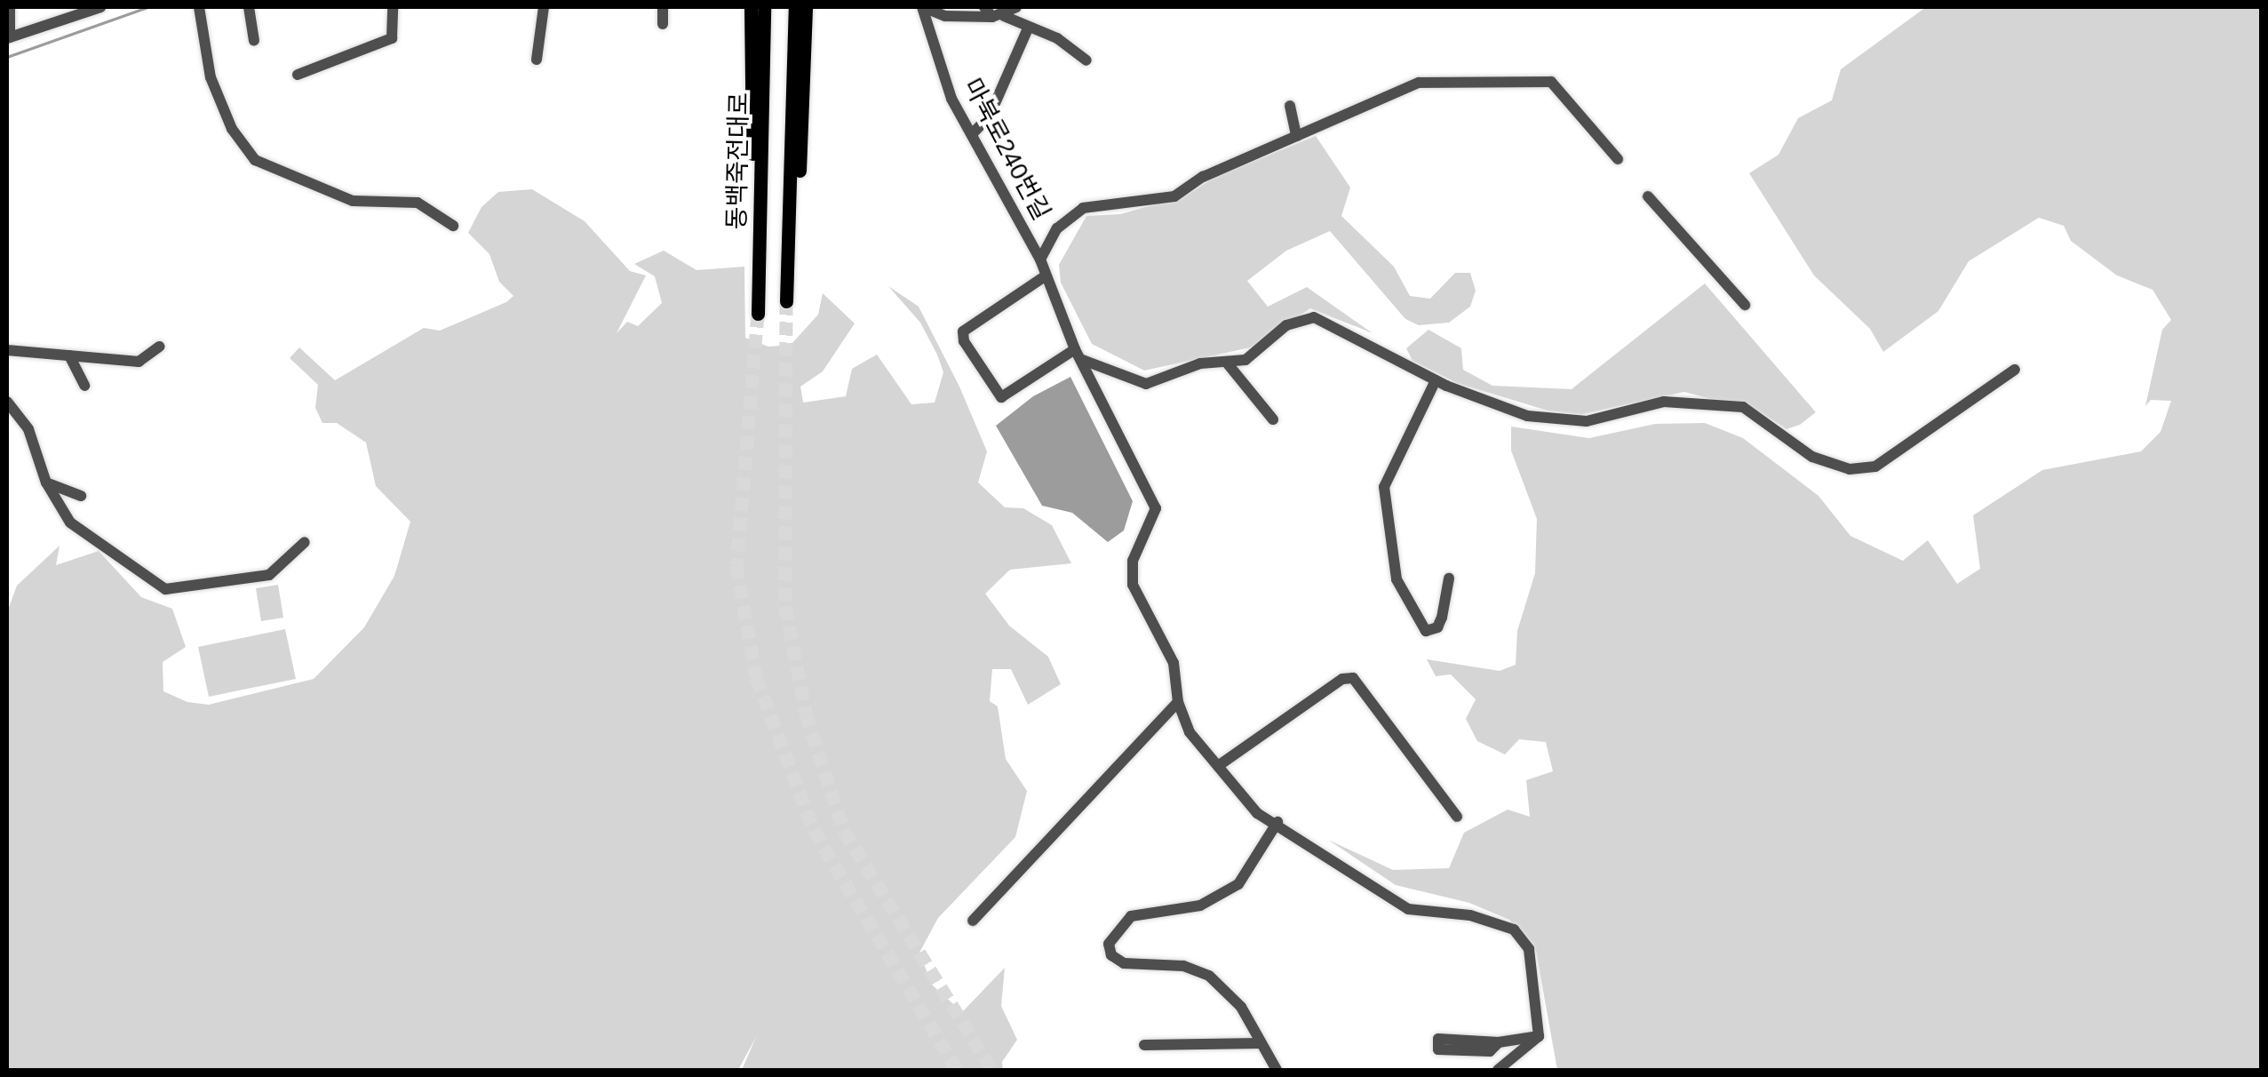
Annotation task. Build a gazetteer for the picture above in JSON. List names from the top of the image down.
{
  "streets": {
    "main road": ["동백죽전대로"],
    "street": ["마북로240번길"]
  }
}
